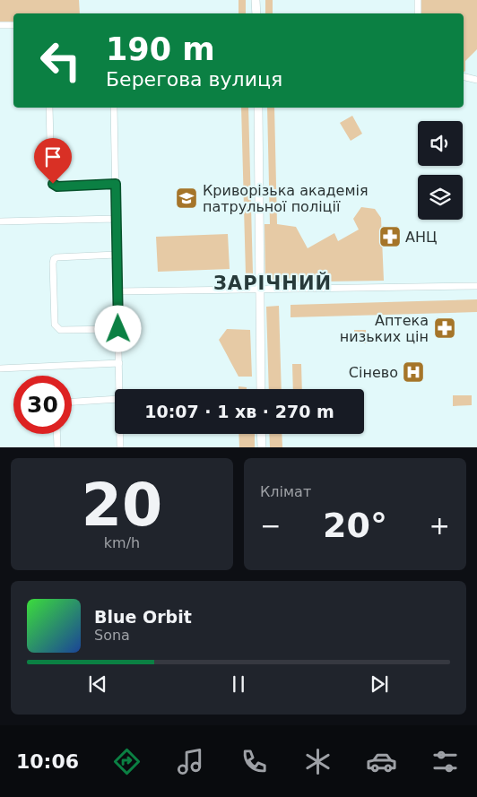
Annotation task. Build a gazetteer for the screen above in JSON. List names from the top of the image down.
{
  "districts": ["ЗАРІЧНИЙ"],
  "places": {
    "school or university": ["Криворізька академія патрульної поліції"],
    "pharmacy": ["АНЦ", "Аптека низьких цін"],
    "hospital": ["Сінево"]
  },
  "page": {
    "turn": ["190 m", "Берегова вулиця"],
    "limit": "30",
    "trip": "10:07 · 1 хв · 270 m",
    "tile": [
      ["20", "km/h"],
      "Клімат"
    ],
    "heat": ["−", "20°", "+"],
    "song": ["Blue Orbit", "Sona"],
    "tabs": "10:06"
  }
}
